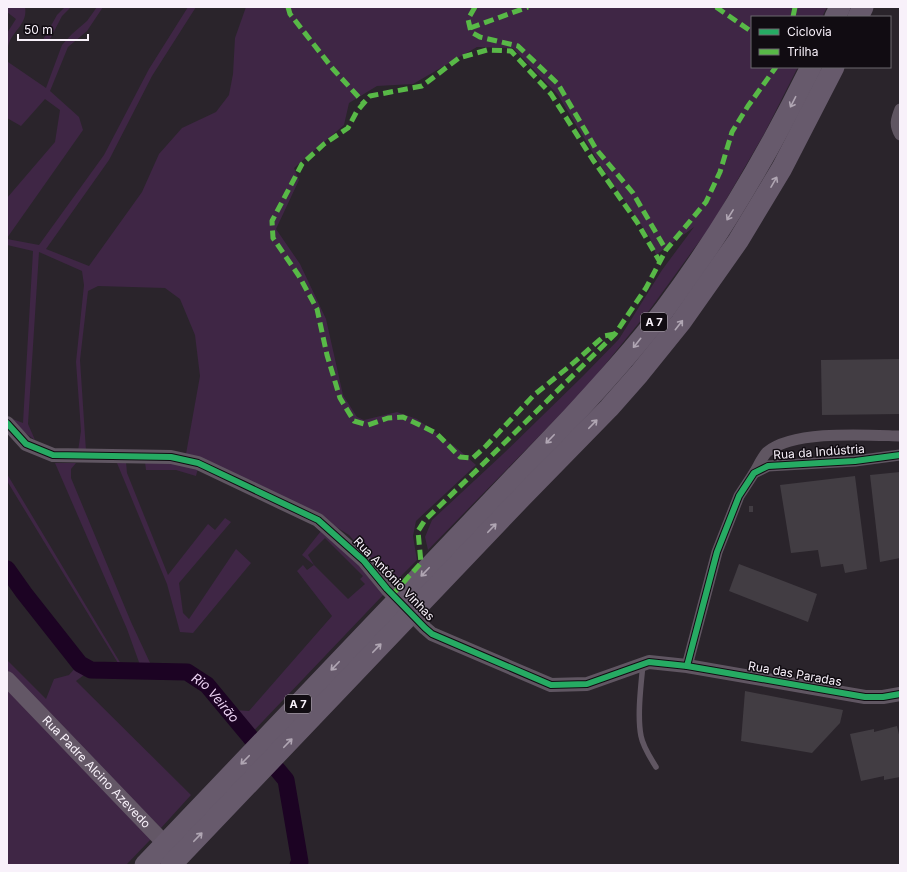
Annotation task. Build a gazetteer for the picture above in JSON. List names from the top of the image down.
{
  "streets": {
    "highway": ["A 7"],
    "main road": ["Rua Padre Alcino Azevedo"],
    "street": ["Rua da Indústria", "Rua António Vinhas", "Rua das Paradas"]
  },
  "crossings": [
    ["Rua da Indústria", "Rua António Vinhas"],
    ["Rua da Indústria", "Rua das Paradas"],
    ["Rua António Vinhas", "Rua das Paradas"]
  ],
  "water": ["Rio Veirão"],
  "legend": ["Ciclovia", "Trilha"],
  "scale_bar": "50 m"
}
